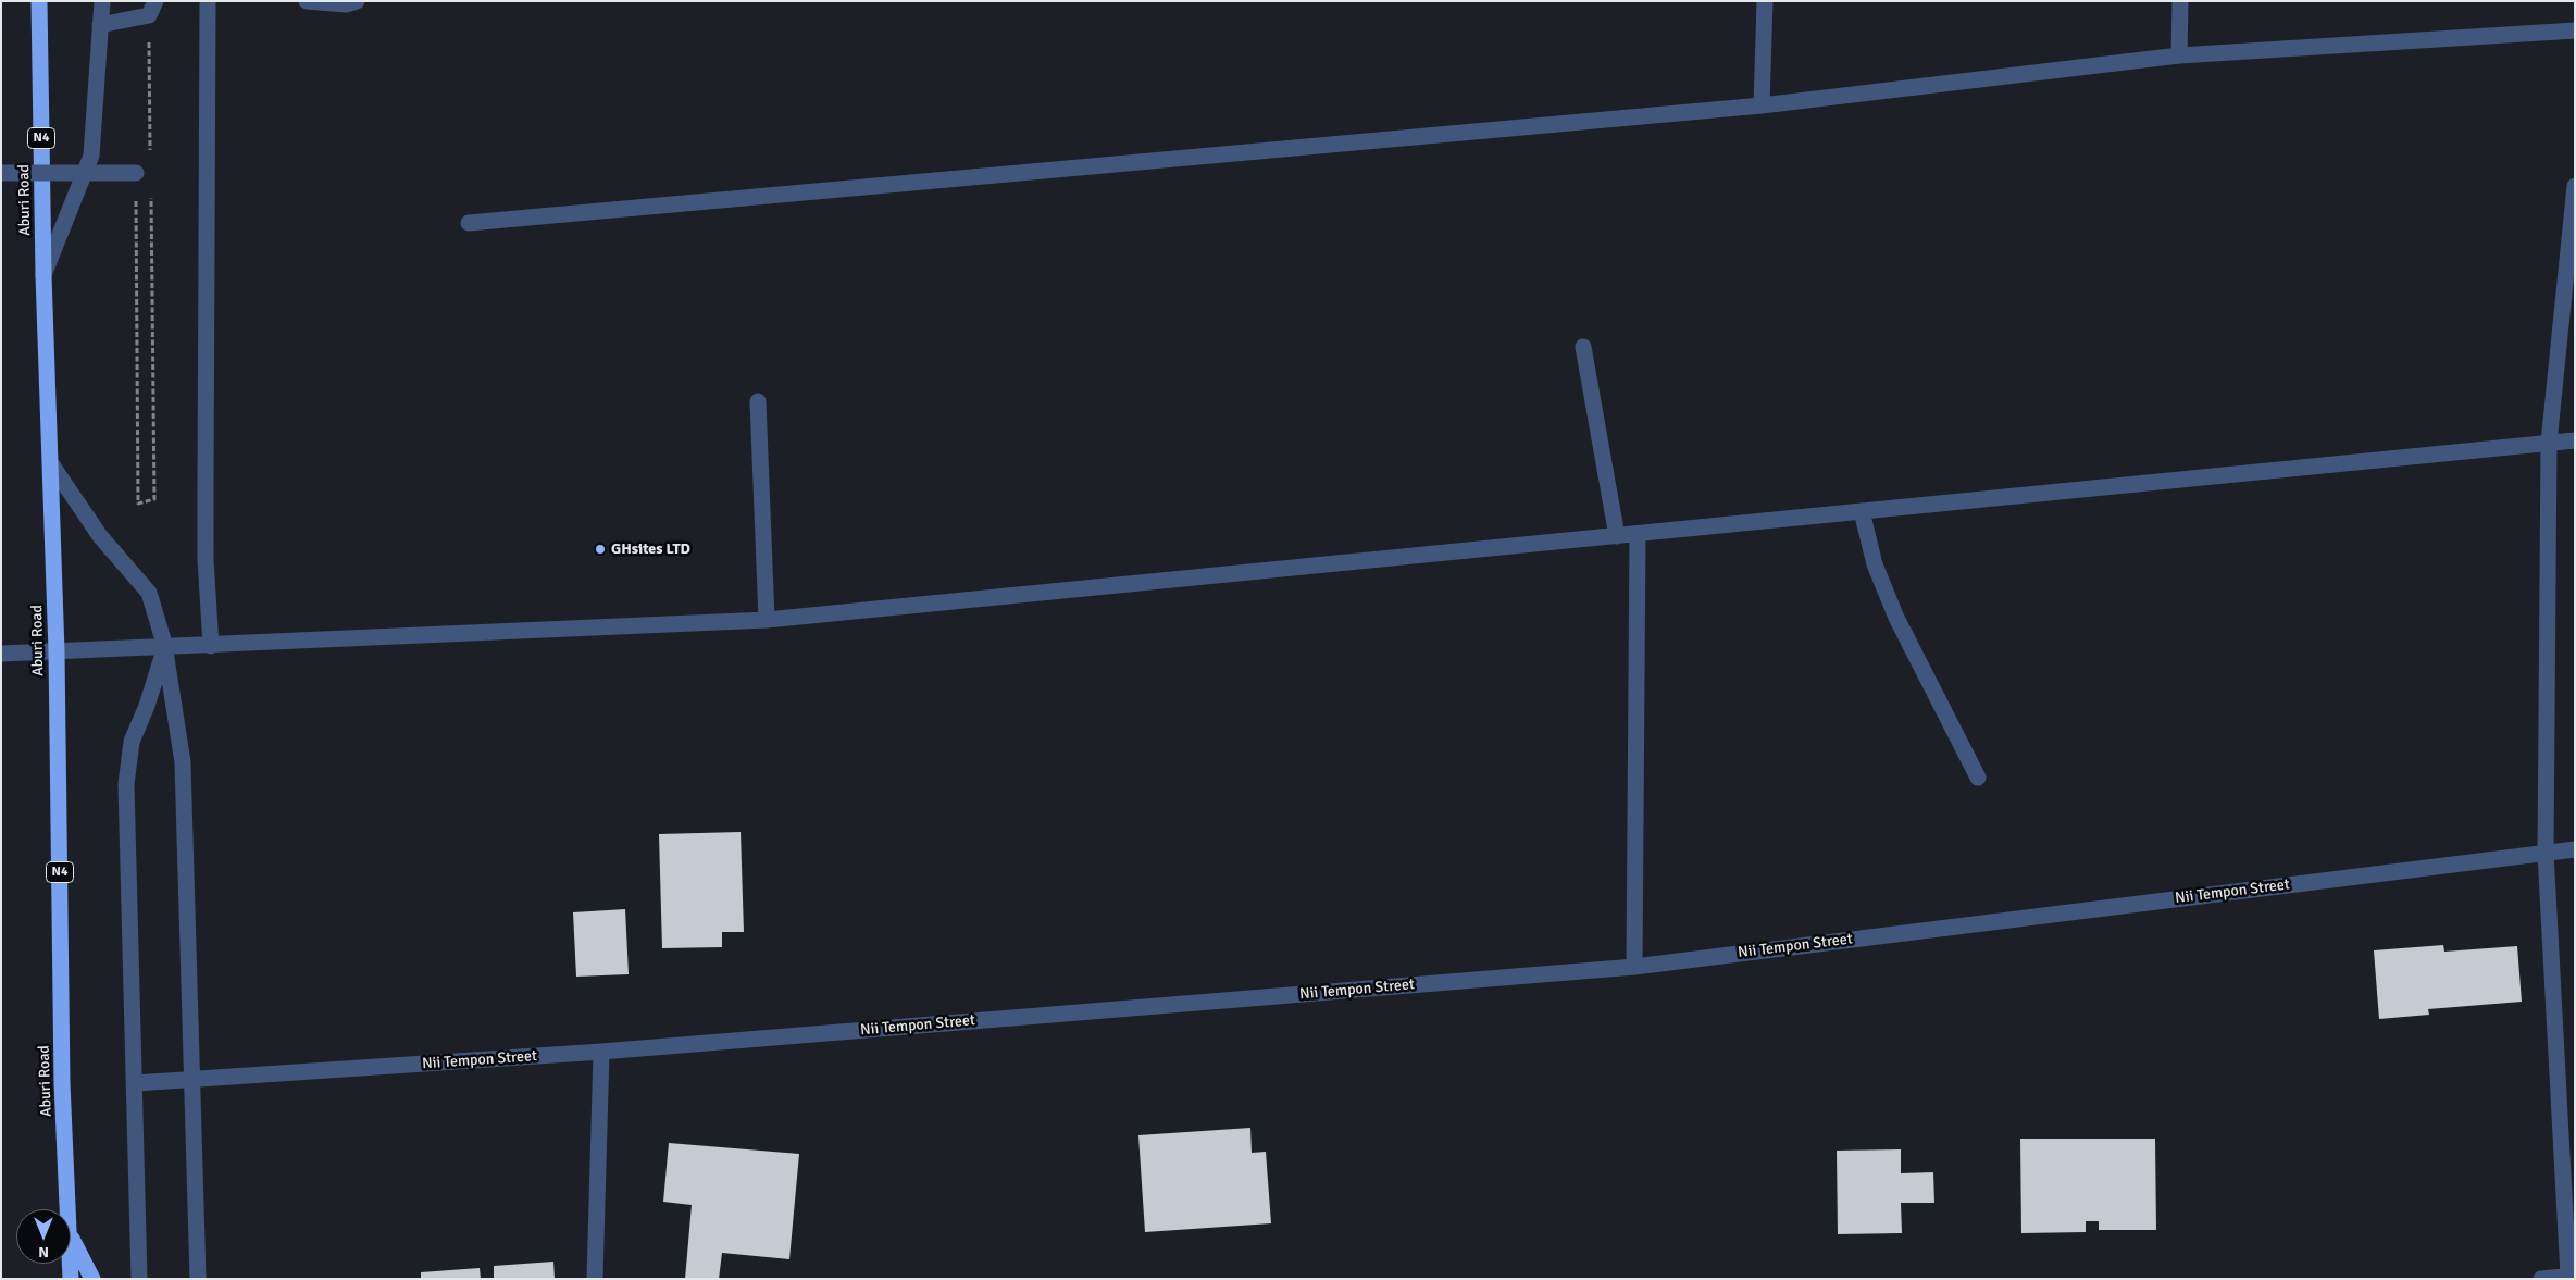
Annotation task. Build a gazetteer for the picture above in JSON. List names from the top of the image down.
{
  "streets": {
    "highway": ["N4", "Aburi Road"],
    "street": ["Nii Tempon Street"]
  },
  "places": ["GHsites LTD"],
  "north": "bottom"
}
